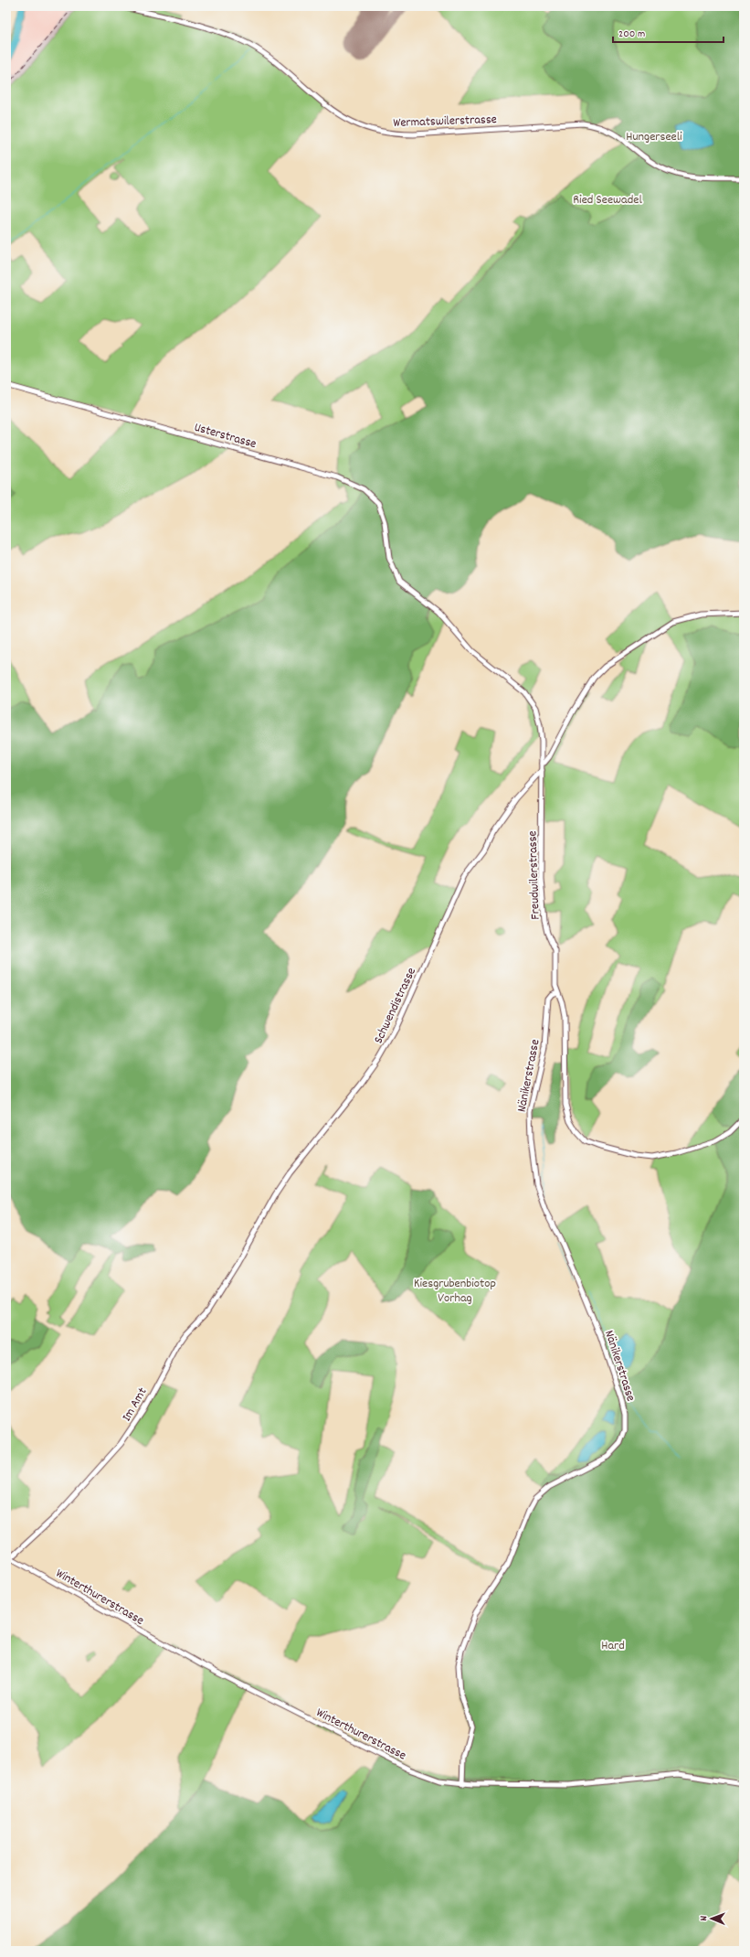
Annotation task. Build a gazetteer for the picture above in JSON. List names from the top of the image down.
{
  "streets": {
    "street": [
      "Wermatswilerstrasse",
      "Usterstrasse",
      "Freudwilerstrasse",
      "Schwendistrasse",
      "Nänikerstrasse",
      "Im Amt",
      "Winterthurerstrasse"
    ]
  },
  "crossings": [
    ["Usterstrasse", "Freudwilerstrasse"],
    ["Freudwilerstrasse", "Schwendistrasse"],
    ["Freudwilerstrasse", "Nänikerstrasse"],
    ["Schwendistrasse", "Im Amt"],
    ["Nänikerstrasse", "Winterthurerstrasse"],
    ["Im Amt", "Winterthurerstrasse"]
  ],
  "parks": [
    "Hungerseeli",
    "Ried Seewadel",
    "Kiesgrubenbiotop Vorhag",
    "Hard"
  ],
  "scale_bar": "200 m",
  "north": "left"
}
